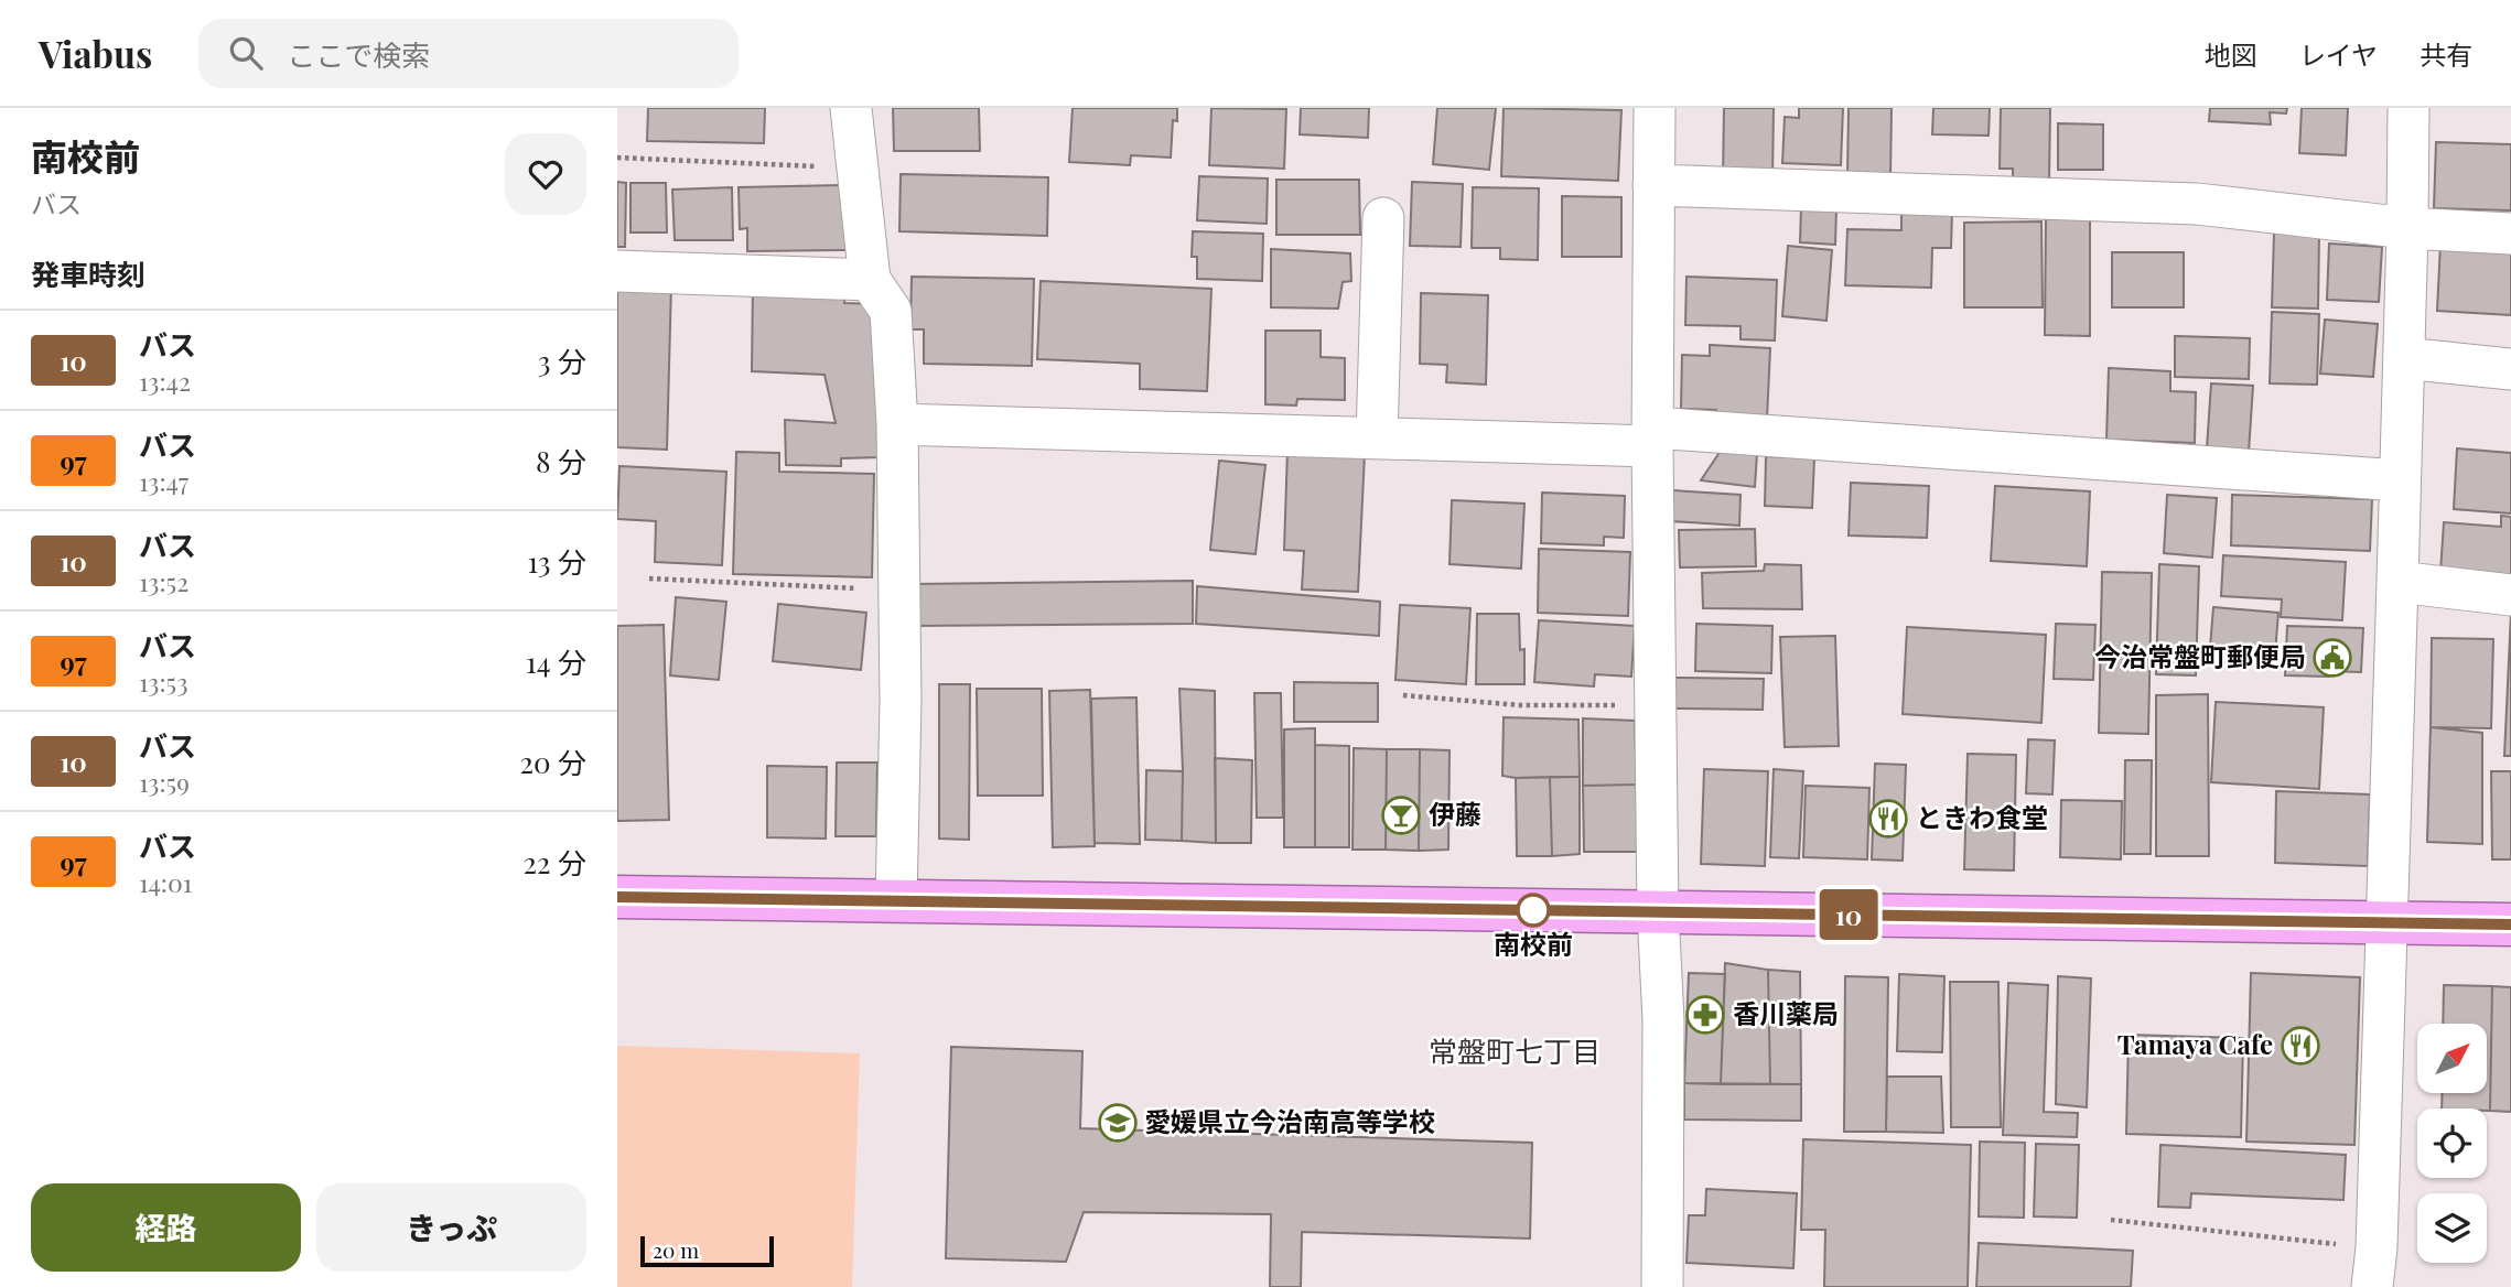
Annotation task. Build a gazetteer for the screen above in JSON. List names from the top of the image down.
{
  "districts": ["常盤町七丁目"],
  "places": {
    "public building": ["今治常盤町郵便局"],
    "bar": ["伊藤"],
    "restaurant": ["ときわ食堂", "Tamaya Cafe"],
    "other": ["南校前"],
    "pharmacy": ["香川薬局"],
    "school or university": ["愛媛県立今治南高等学校"]
  },
  "lines": ["bus line 10"],
  "scale_bar": "20 m",
  "north": "top right",
  "page": {
    "header": "Viabus",
    "search": "ここで検索",
    "nav": ["地図", "レイヤ", "共有"],
    "heading": [
      ["南校前", "バス"],
      "発車時刻"
    ],
    "on_map": "10",
    "list": [
      {
        "mark": "10",
        "name": "バス",
        "note": "13:42",
        "value": "3 分"
      },
      {
        "mark": "97",
        "name": "バス",
        "note": "13:47",
        "value": "8 分"
      },
      {
        "mark": "10",
        "name": "バス",
        "note": "13:52",
        "value": "13 分"
      },
      {
        "mark": "97",
        "name": "バス",
        "note": "13:53",
        "value": "14 分"
      },
      {
        "mark": "10",
        "name": "バス",
        "note": "13:59",
        "value": "20 分"
      },
      {
        "mark": "97",
        "name": "バス",
        "note": "14:01",
        "value": "22 分"
      }
    ],
    "buttons": ["経路", "きっぷ"],
    "scale": "20 m"
  }
}
